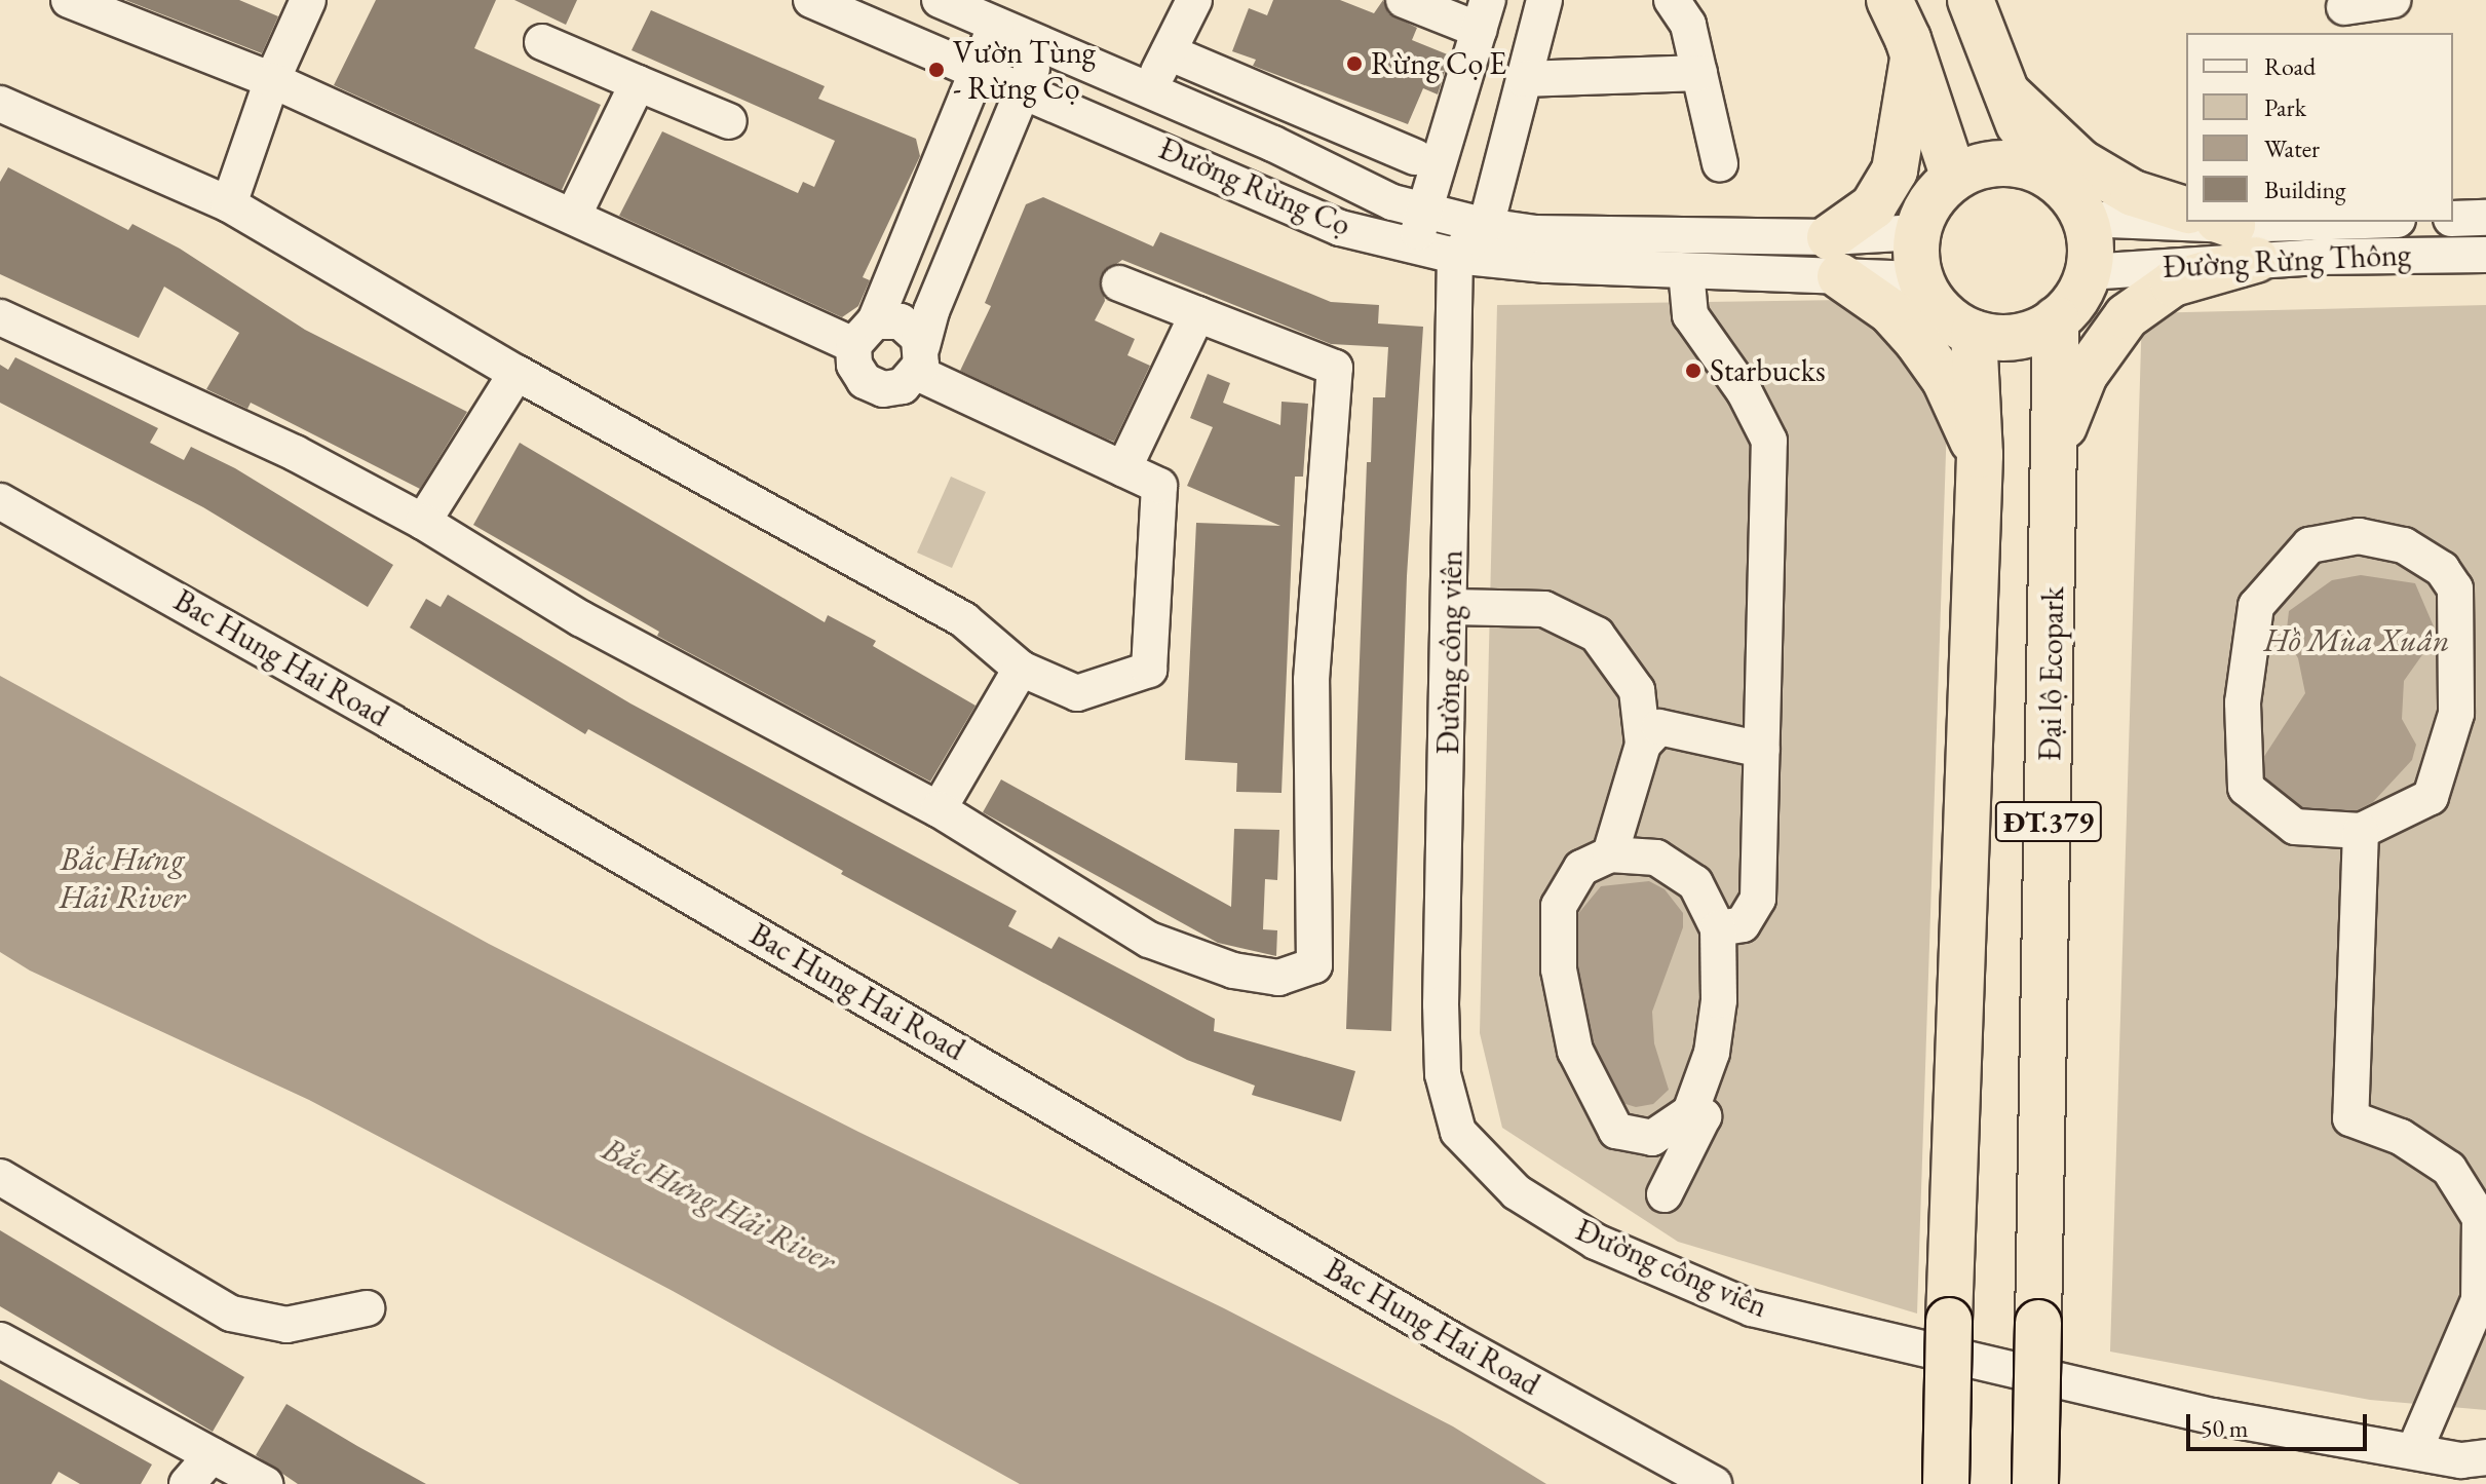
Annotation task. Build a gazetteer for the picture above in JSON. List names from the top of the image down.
{
  "streets": {
    "highway": ["Đại lộ Ecopark", "ĐT.379"],
    "street": [
      "Đường Rừng Cọ",
      "Đường Rừng Thông",
      "Đường công viên",
      "Bac Hung Hai Road"
    ]
  },
  "crossings": [
    ["Đường Rừng Cọ", "Đường Rừng Thông"],
    ["Đường Rừng Cọ", "Đường công viên"],
    ["Đường Rừng Cọ", "Đại lộ Ecopark"],
    ["Đường Rừng Cọ", "ĐT.379"],
    ["Đường Rừng Thông", "Đại lộ Ecopark"],
    ["Đường Rừng Thông", "ĐT.379"],
    ["Đại lộ Ecopark", "ĐT.379"]
  ],
  "water": ["Hồ Mùa Xuân", "Bắc Hưng Hải River"],
  "places": ["Rừng Cọ E", "Vườn Tùng - Rừng Cọ", "Starbucks"],
  "legend": [
    "Road",
    "Park",
    "Water",
    "Building"
  ],
  "scale_bar": "50 m"
}
